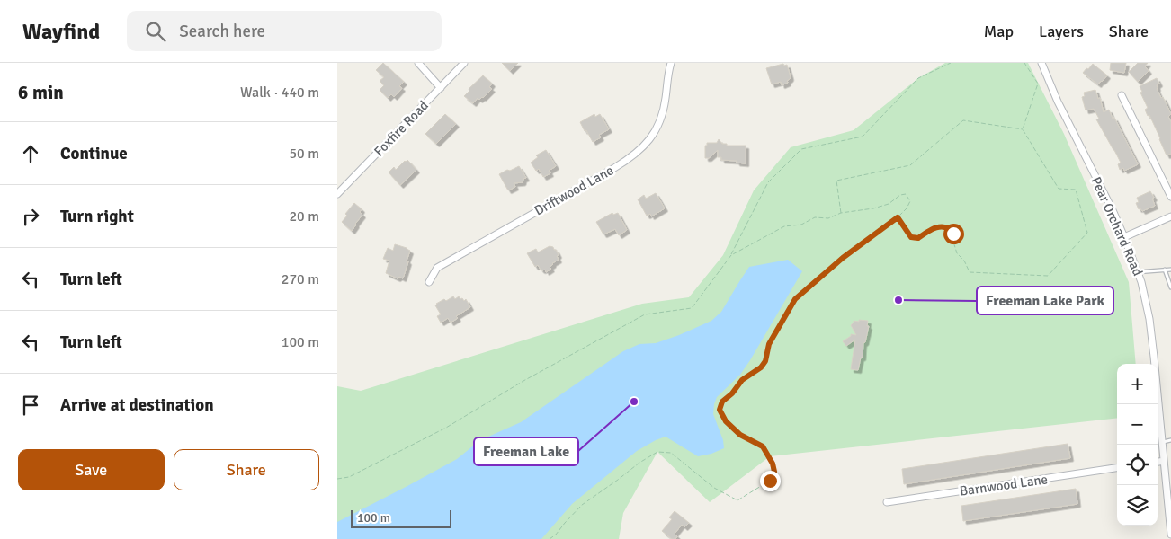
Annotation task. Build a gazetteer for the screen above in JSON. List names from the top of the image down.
{
  "streets": {
    "street": [
      "Foxfire Road",
      "Driftwood Lane",
      "Pear Orchard Road",
      "Barnwood Lane"
    ]
  },
  "places": ["Freeman Lake Park", "Freeman Lake"],
  "scale_bar": "100 m",
  "page": {
    "header": "Wayfind",
    "search": "Search here",
    "nav": ["Map", "Layers", "Share"],
    "heading": ["6 min", "Walk · 440 m"],
    "list": [
      ["Continue", "50 m"],
      ["Turn right", "20 m"],
      ["Turn left", "270 m"],
      ["Turn left", "100 m"],
      "Arrive at destination"
    ],
    "map_buttons": ["+", "−"],
    "buttons": ["Save", "Share"],
    "scale": "100 m"
  }
}
